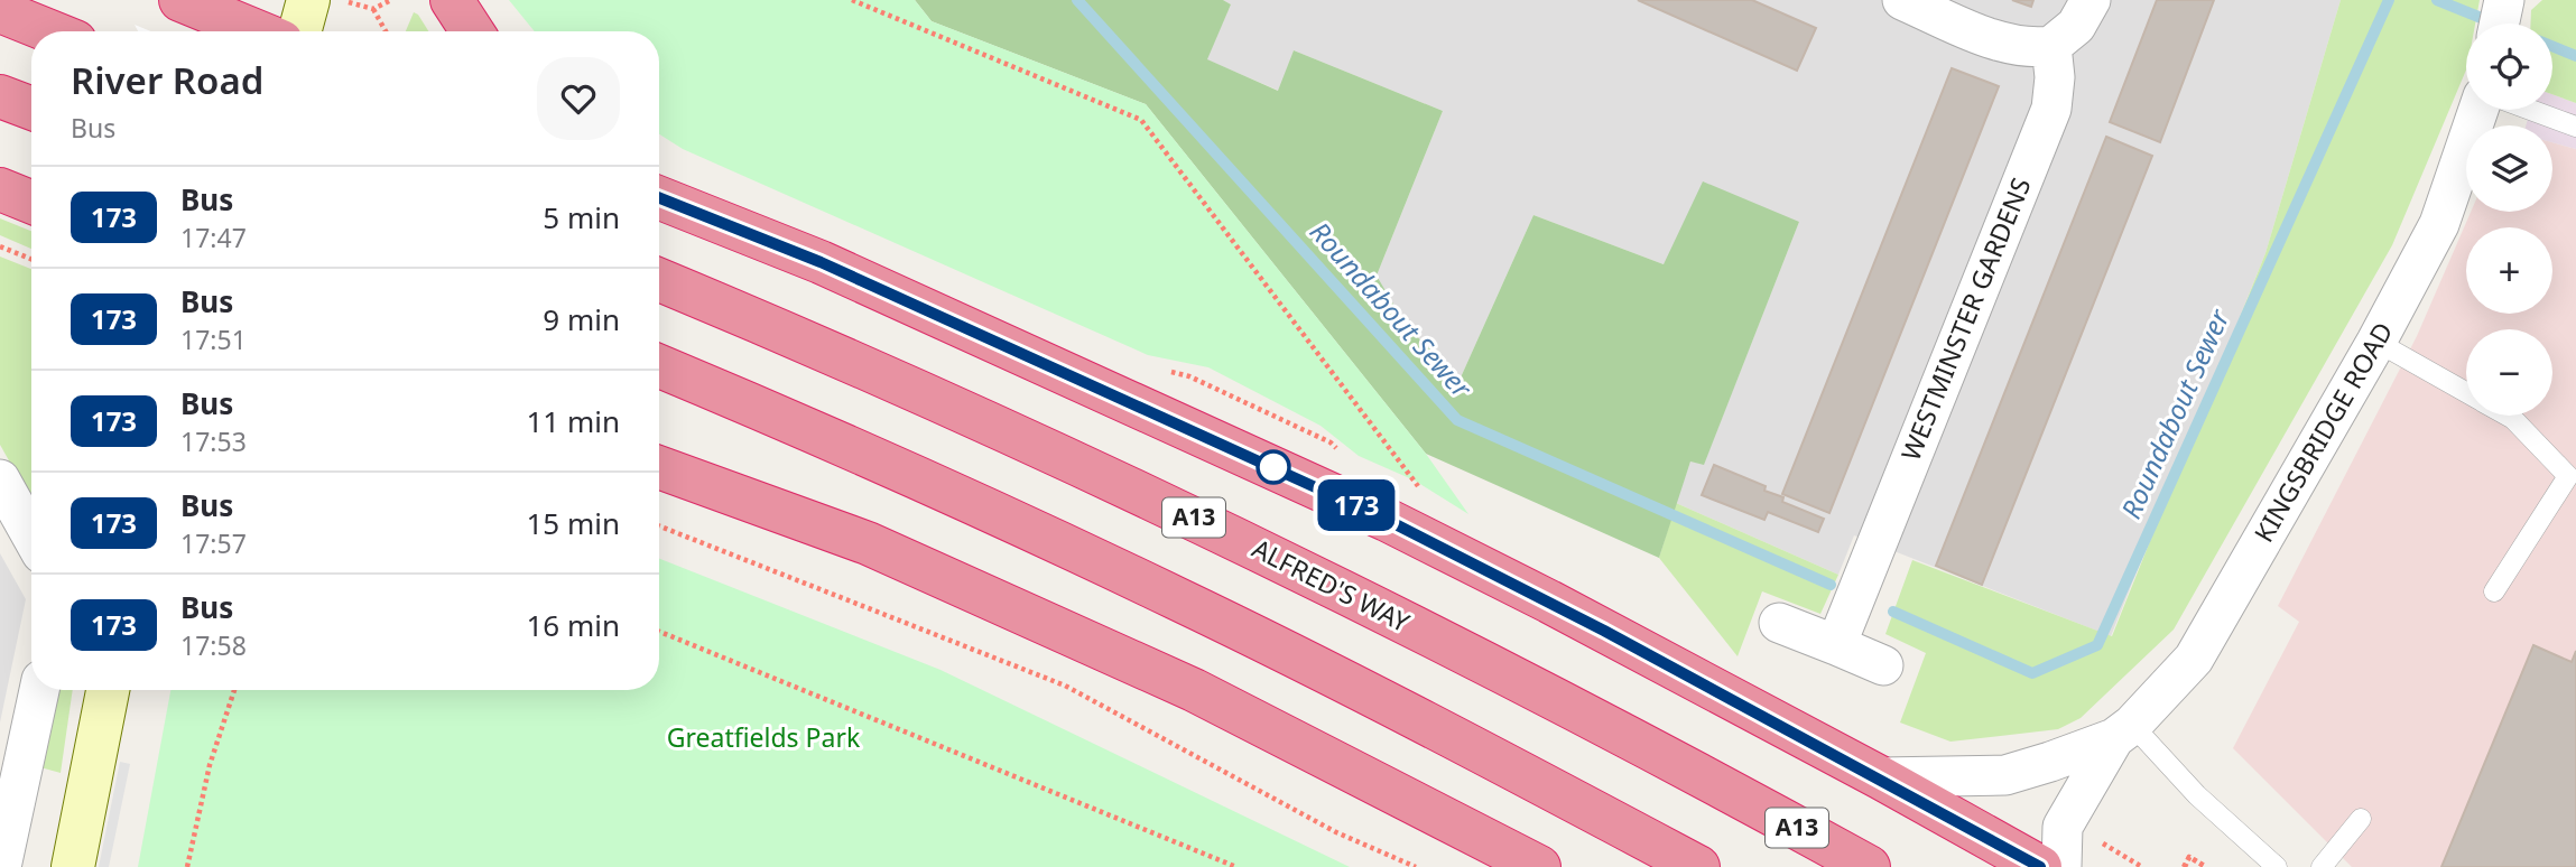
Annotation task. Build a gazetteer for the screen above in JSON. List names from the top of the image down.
{
  "streets": {
    "highway": ["A13", "ALFRED'S WAY"],
    "street": ["WESTMINSTER GARDENS", "KINGSBRIDGE ROAD"]
  },
  "water": ["Roundabout Sewer"],
  "parks": ["Greatfields Park"],
  "lines": ["bus line 173"],
  "page": {
    "on_map": "173",
    "map_buttons": ["+", "−"],
    "heading": ["River Road", "Bus"],
    "list": [
      {
        "mark": "173",
        "name": "Bus",
        "note": "17:47",
        "value": "5 min"
      },
      {
        "mark": "173",
        "name": "Bus",
        "note": "17:51",
        "value": "9 min"
      },
      {
        "mark": "173",
        "name": "Bus",
        "note": "17:53",
        "value": "11 min"
      },
      {
        "mark": "173",
        "name": "Bus",
        "note": "17:57",
        "value": "15 min"
      },
      {
        "mark": "173",
        "name": "Bus",
        "note": "17:58",
        "value": "16 min"
      }
    ]
  }
}
